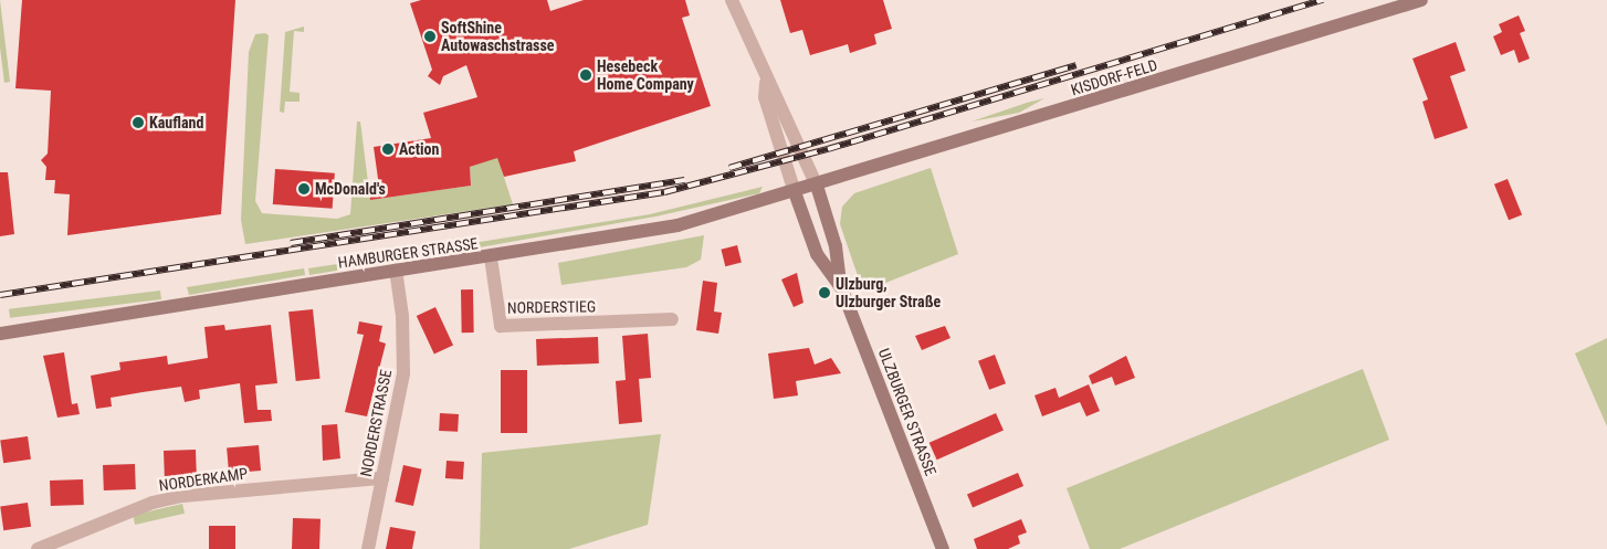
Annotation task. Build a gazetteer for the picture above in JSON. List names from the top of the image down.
{
  "streets": {
    "main road": ["KISDORF-FELD", "HAMBURGER STRASSE", "ULZBURGER STRASSE"],
    "street": ["NORDERSTIEG", "NORDERSTRASSE", "NORDERKAMP"]
  },
  "crossings": [
    ["KISDORF-FELD", "HAMBURGER STRASSE"],
    ["KISDORF-FELD", "ULZBURGER STRASSE"],
    ["HAMBURGER STRASSE", "NORDERSTIEG"],
    ["HAMBURGER STRASSE", "ULZBURGER STRASSE"],
    ["HAMBURGER STRASSE", "NORDERSTRASSE"],
    ["NORDERSTRASSE", "NORDERKAMP"]
  ],
  "places": [
    "SoftShine Autowaschstrasse",
    "Hesebeck Home Company",
    "Kaufland",
    "Action",
    "McDonald's",
    "Ulzburg, Ulzburger Straße"
  ]
}
